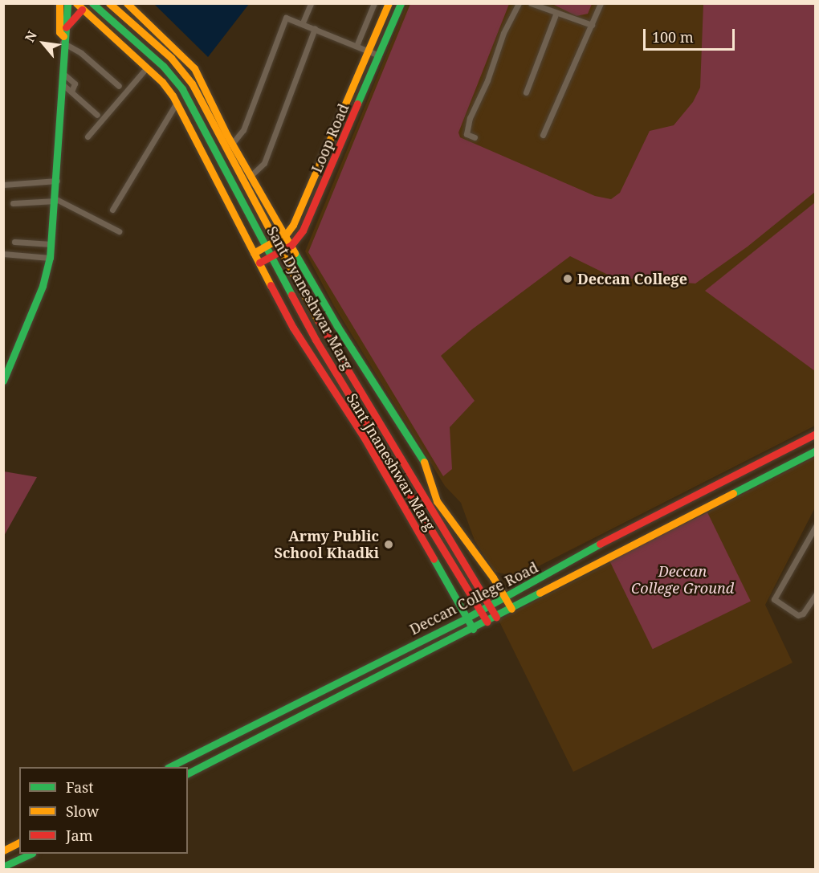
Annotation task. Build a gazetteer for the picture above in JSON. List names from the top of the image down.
{
  "streets": {
    "main road": [
      "Loop Road",
      "Sant Dyaneshwar Marg",
      "Sant Jnaneshwar Marg",
      "Deccan College Road"
    ]
  },
  "crossings": [
    ["Loop Road", "Sant Dyaneshwar Marg"],
    ["Loop Road", "Sant Jnaneshwar Marg"],
    ["Sant Dyaneshwar Marg", "Deccan College Road"],
    ["Sant Jnaneshwar Marg", "Deccan College Road"]
  ],
  "parks": ["Deccan College Ground"],
  "places": ["Deccan College", "Army Public School Khadki"],
  "legend": ["Fast", "Slow", "Jam"],
  "scale_bar": "100 m",
  "north": "top left"
}
